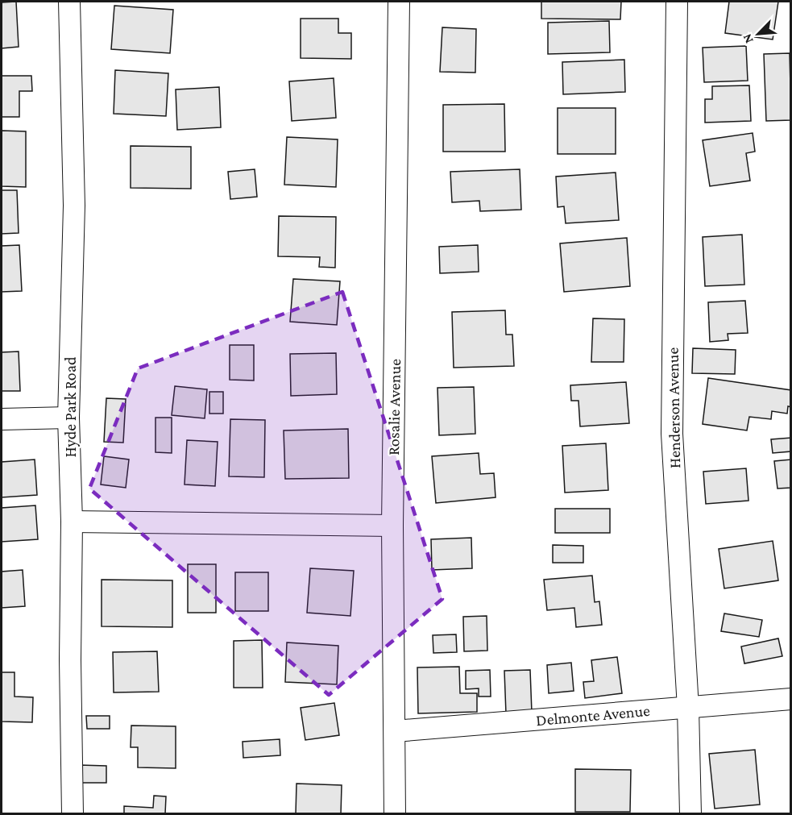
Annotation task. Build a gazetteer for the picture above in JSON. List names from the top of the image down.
{
  "streets": {
    "street": [
      "Hyde Park Road",
      "Rosalie Avenue",
      "Henderson Avenue",
      "Delmonte Avenue"
    ]
  },
  "crossings": [
    ["Rosalie Avenue", "Delmonte Avenue"],
    ["Henderson Avenue", "Delmonte Avenue"]
  ],
  "north": "bottom left"
}
